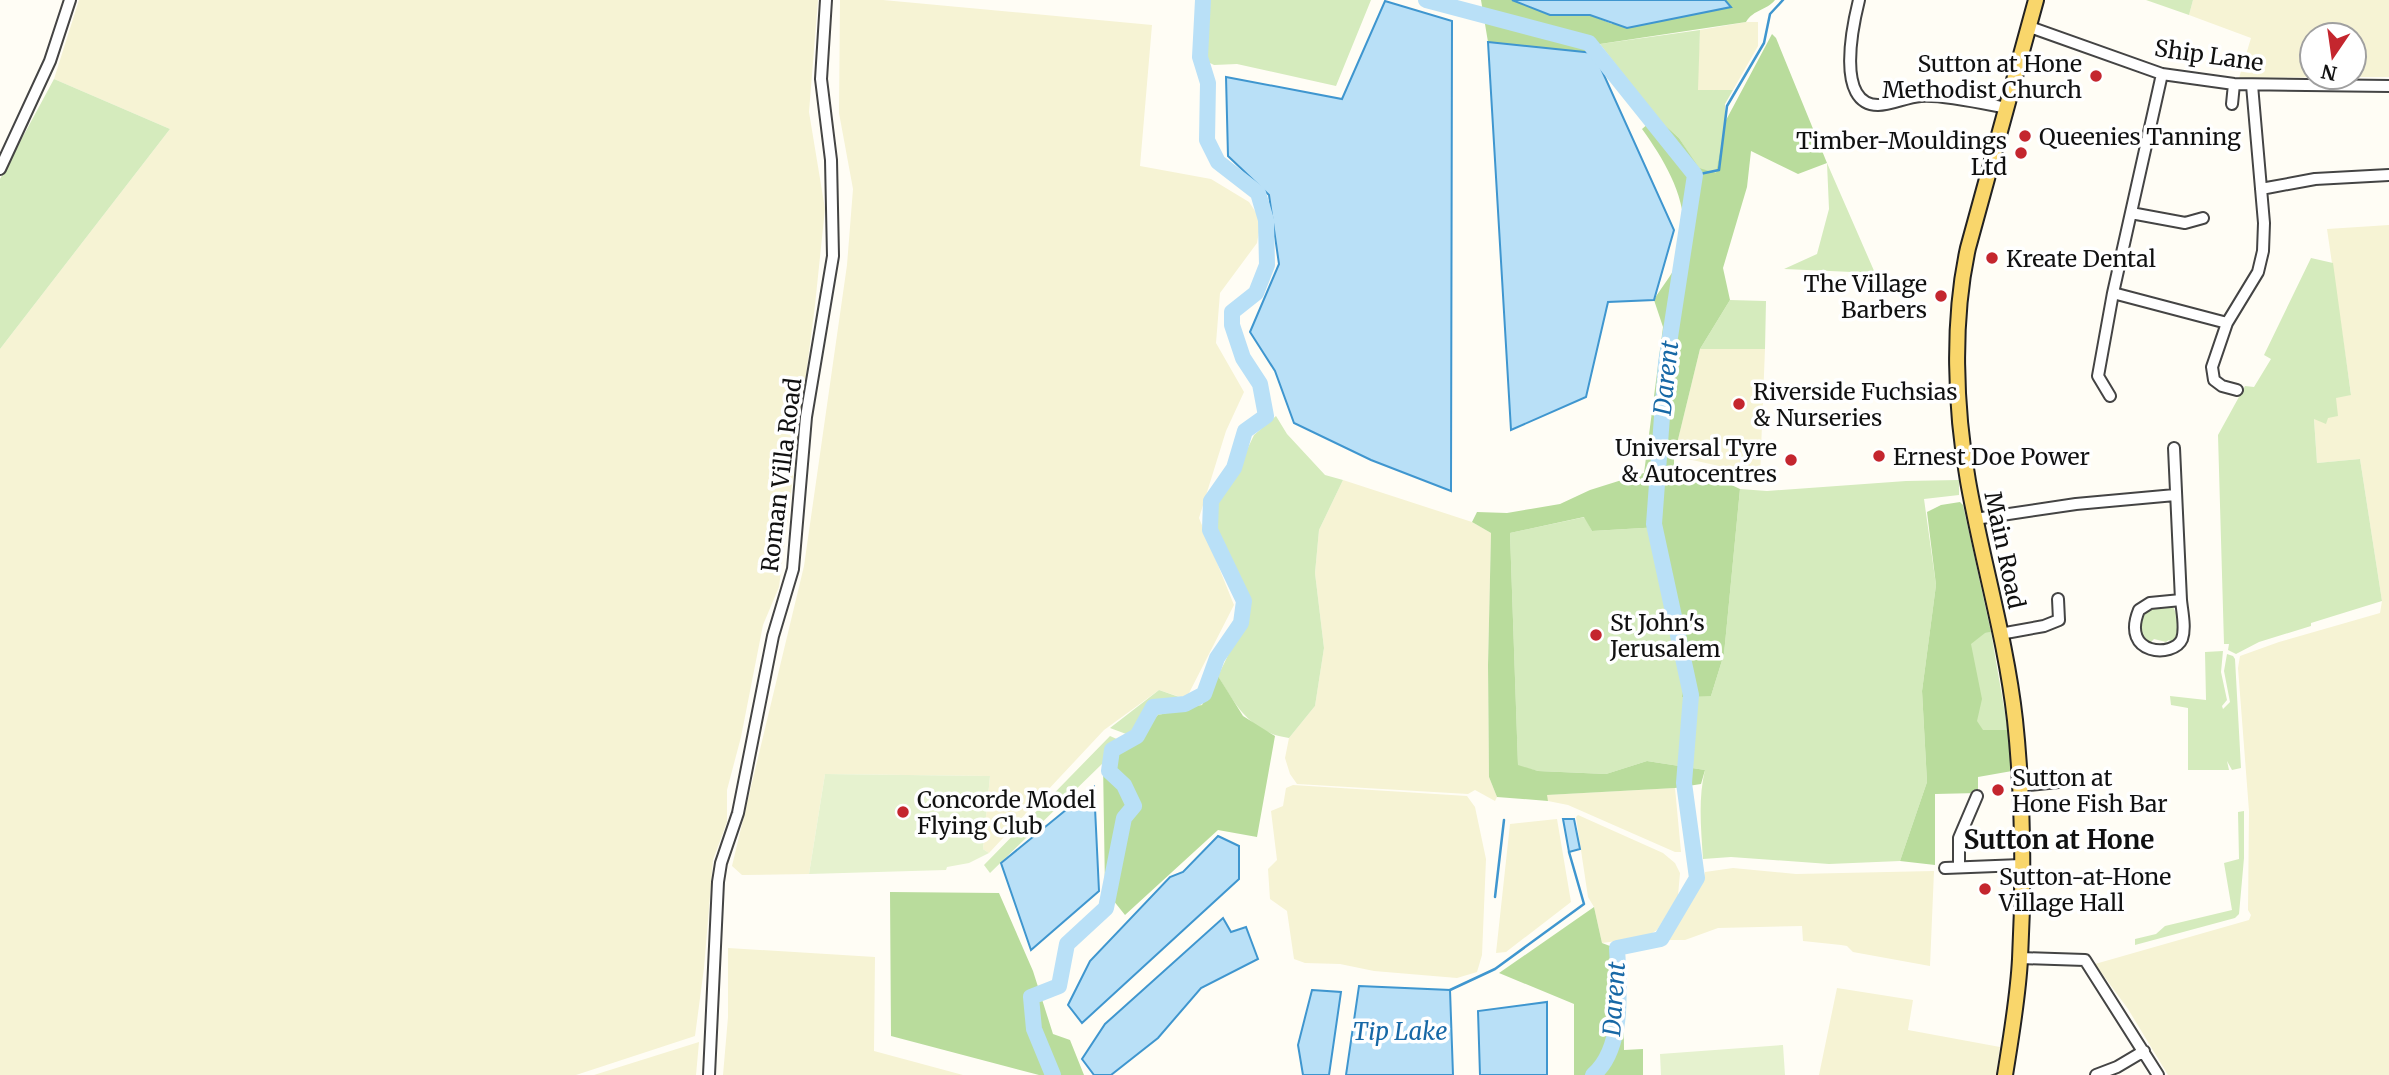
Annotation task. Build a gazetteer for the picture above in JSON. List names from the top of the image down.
{
  "streets": {
    "main road": ["Main Road"],
    "street": ["Ship Lane", "Roman Villa Road"]
  },
  "crossings": [
    ["Ship Lane", "Main Road"]
  ],
  "districts": ["Sutton at Hone"],
  "water": ["Darent", "Tip Lake"],
  "places": [
    "Sutton at Hone Methodist Church",
    "Queenies Tanning",
    "Timber-Mouldings Ltd",
    "Kreate Dental",
    "The Village Barbers",
    "Riverside Fuchsias & Nurseries",
    "Ernest Doe Power",
    "Universal Tyre & Autocentres",
    "St John's Jerusalem",
    "Sutton at Hone Fish Bar",
    "Concorde Model Flying Club",
    "Sutton-at-Hone Village Hall"
  ],
  "north": "bottom"
}
